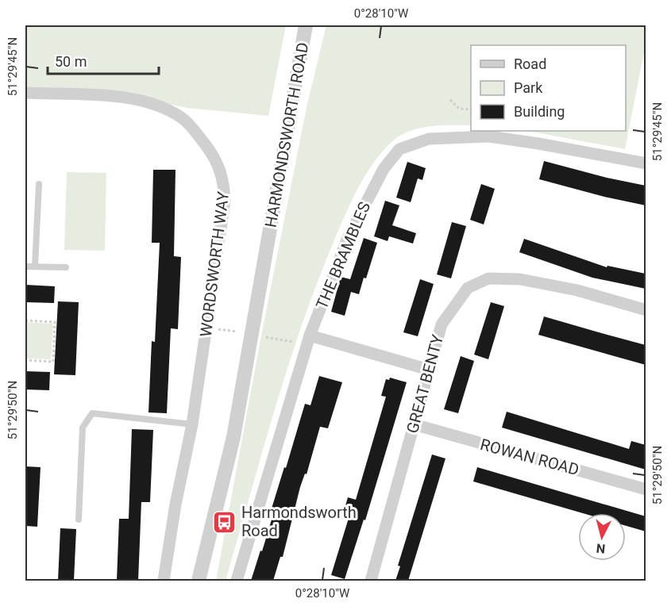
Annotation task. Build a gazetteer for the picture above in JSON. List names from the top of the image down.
{
  "streets": {
    "street": [
      "HARMONDSWORTH ROAD",
      "THE BRAMBLES",
      "WORDSWORTH WAY",
      "GREAT BENTY",
      "ROWAN ROAD"
    ]
  },
  "crossings": [
    ["GREAT BENTY", "ROWAN ROAD"]
  ],
  "places": {
    "bus stop": ["Harmondsworth Road"]
  },
  "legend": ["Road", "Park", "Building"],
  "scale_bar": "50 m",
  "north": "bottom",
  "coordinates": ["0°28'10\"W", "51°29'45\"N", "51°29'50\"N"]
}
